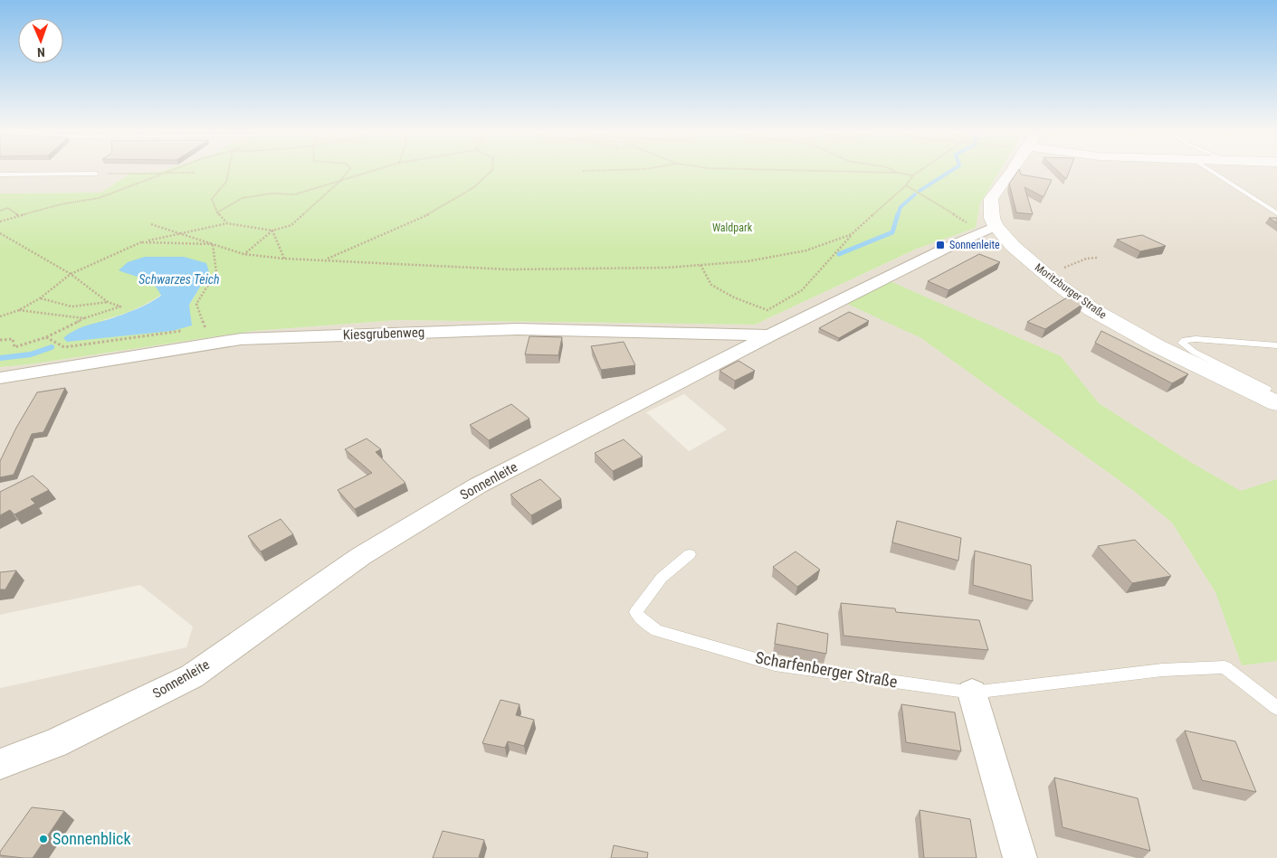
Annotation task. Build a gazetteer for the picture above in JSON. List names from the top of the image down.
{
  "streets": {
    "street": ["Moritzburger Straße", "Kiesgrubenweg", "Sonnenleite"],
    "lane": ["Scharfenberger Straße"]
  },
  "crossings": [
    ["Moritzburger Straße", "Sonnenleite"],
    ["Kiesgrubenweg", "Sonnenleite"]
  ],
  "water": ["Schwarzes Teich"],
  "parks": ["Waldpark"],
  "places": {
    "transit": ["Sonnenleite"],
    "other": ["Sonnenblick"]
  },
  "north": "bottom"
}
